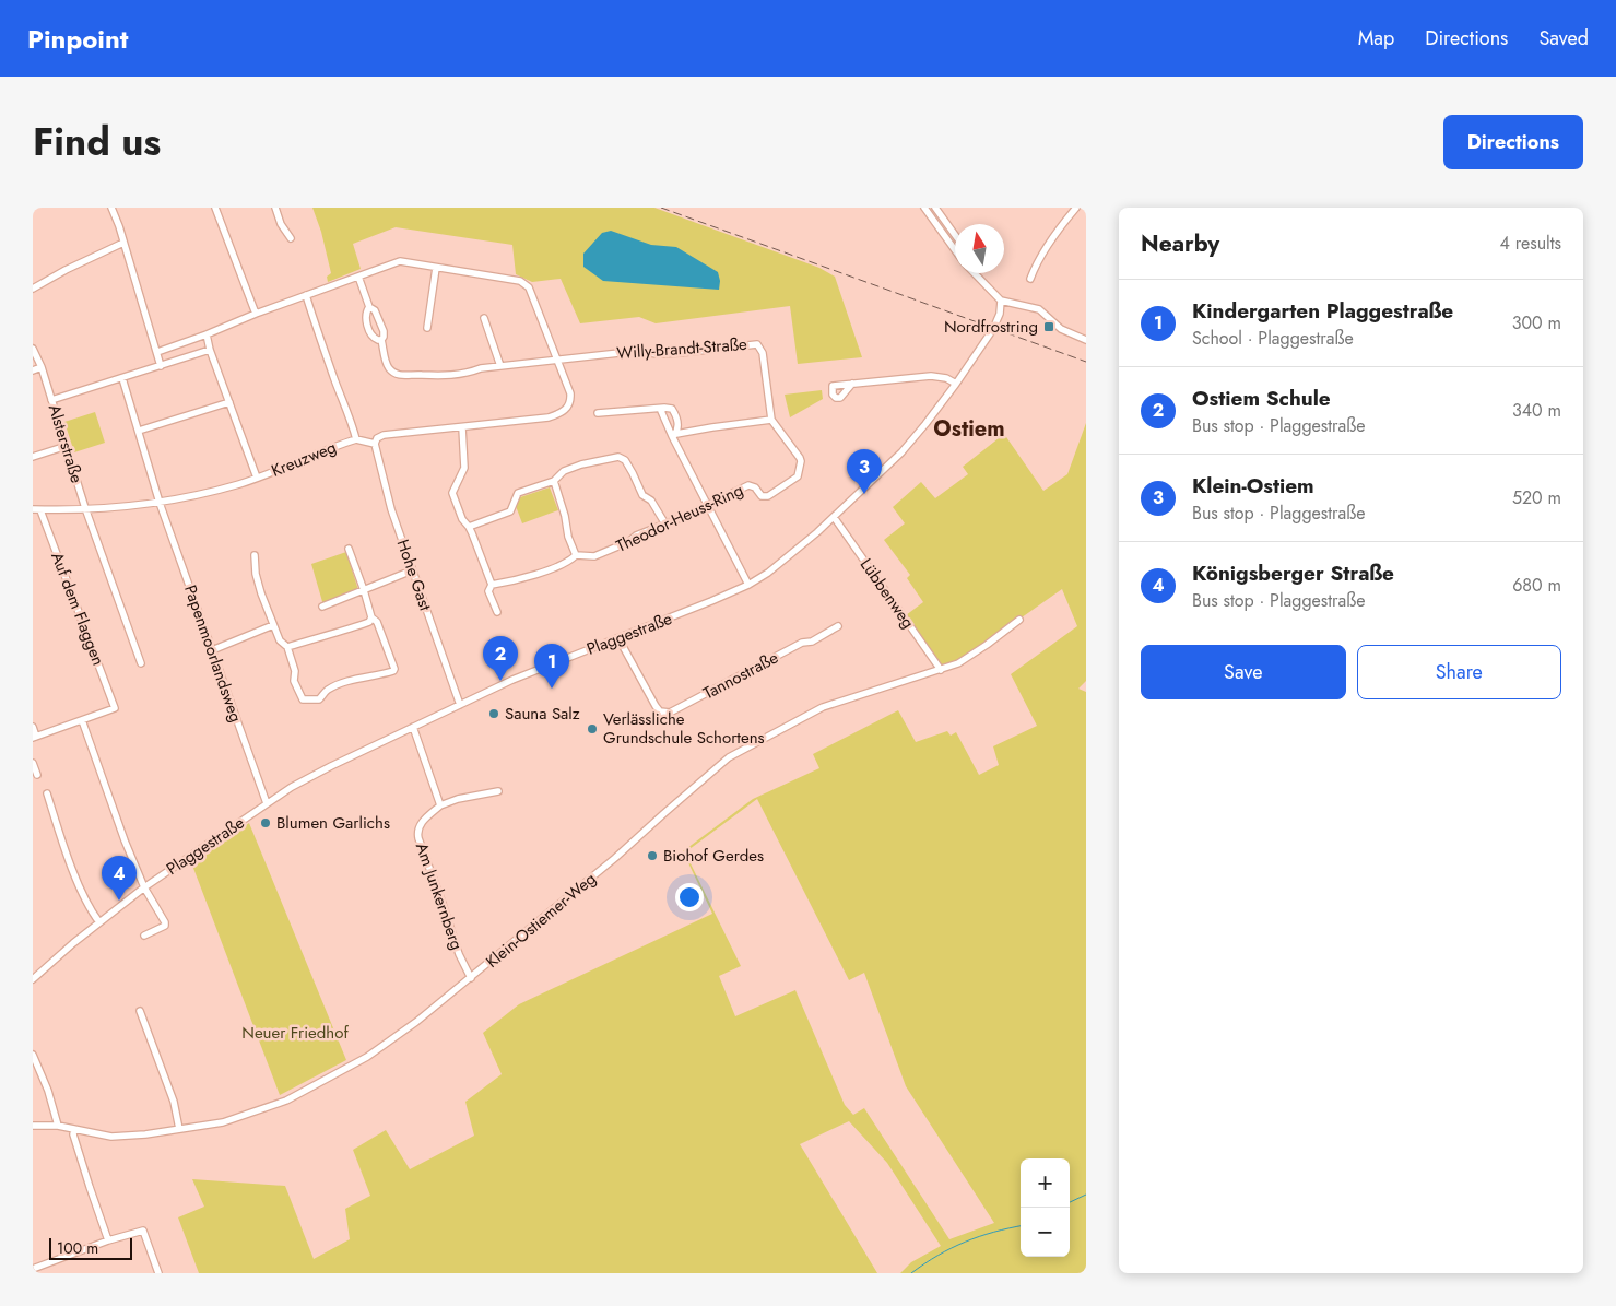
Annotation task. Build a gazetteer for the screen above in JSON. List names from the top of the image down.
{
  "streets": {
    "street": [
      "Willy-Brandt-Straße",
      "Alsterstraße",
      "Kreuzweg",
      "Theodor-Heuss-Ring",
      "Hohe Gast",
      "Lübbenweg",
      "Auf dem Flaggen",
      "Plaggestraße",
      "Papenmoorlandsweg",
      "Tannostraße",
      "Am Junkernberg",
      "Klein-Ostiemer-Weg"
    ]
  },
  "crossings": [
    ["Willy-Brandt-Straße", "Theodor-Heuss-Ring"],
    ["Alsterstraße", "Kreuzweg"],
    ["Kreuzweg", "Hohe Gast"],
    ["Kreuzweg", "Auf dem Flaggen"],
    ["Kreuzweg", "Papenmoorlandsweg"],
    ["Hohe Gast", "Plaggestraße"],
    ["Lübbenweg", "Plaggestraße"],
    ["Lübbenweg", "Klein-Ostiemer-Weg"],
    ["Plaggestraße", "Papenmoorlandsweg"],
    ["Plaggestraße", "Tannostraße"],
    ["Am Junkernberg", "Klein-Ostiemer-Weg"]
  ],
  "districts": ["Ostiem"],
  "parks": ["Neuer Friedhof"],
  "places": {
    "transit": ["Nordfrostring"],
    "other": [
      "Sauna Salz",
      "Verlässliche Grundschule Schortens",
      "Blumen Garlichs",
      "Biohof Gerdes"
    ]
  },
  "scale_bar": "100 m",
  "north": "top",
  "page": {
    "header": "Pinpoint",
    "nav": ["Map", "Directions", "Saved"],
    "title": "Find us",
    "buttons": [
      "Directions",
      ["Save", "Share"]
    ],
    "heading": ["Nearby", "4 results"],
    "list": [
      {
        "mark": "1",
        "name": "Kindergarten Plaggestraße",
        "note": "School · Plaggestraße",
        "value": "300 m"
      },
      {
        "mark": "2",
        "name": "Ostiem Schule",
        "note": "Bus stop · Plaggestraße",
        "value": "340 m"
      },
      {
        "mark": "3",
        "name": "Klein-Ostiem",
        "note": "Bus stop · Plaggestraße",
        "value": "520 m"
      },
      {
        "mark": "4",
        "name": "Königsberger Straße",
        "note": "Bus stop · Plaggestraße",
        "value": "680 m"
      }
    ],
    "pins": [
      "3",
      "2",
      "1",
      "4"
    ],
    "map_buttons": ["+", "−"],
    "scale": "100 m"
  }
}
